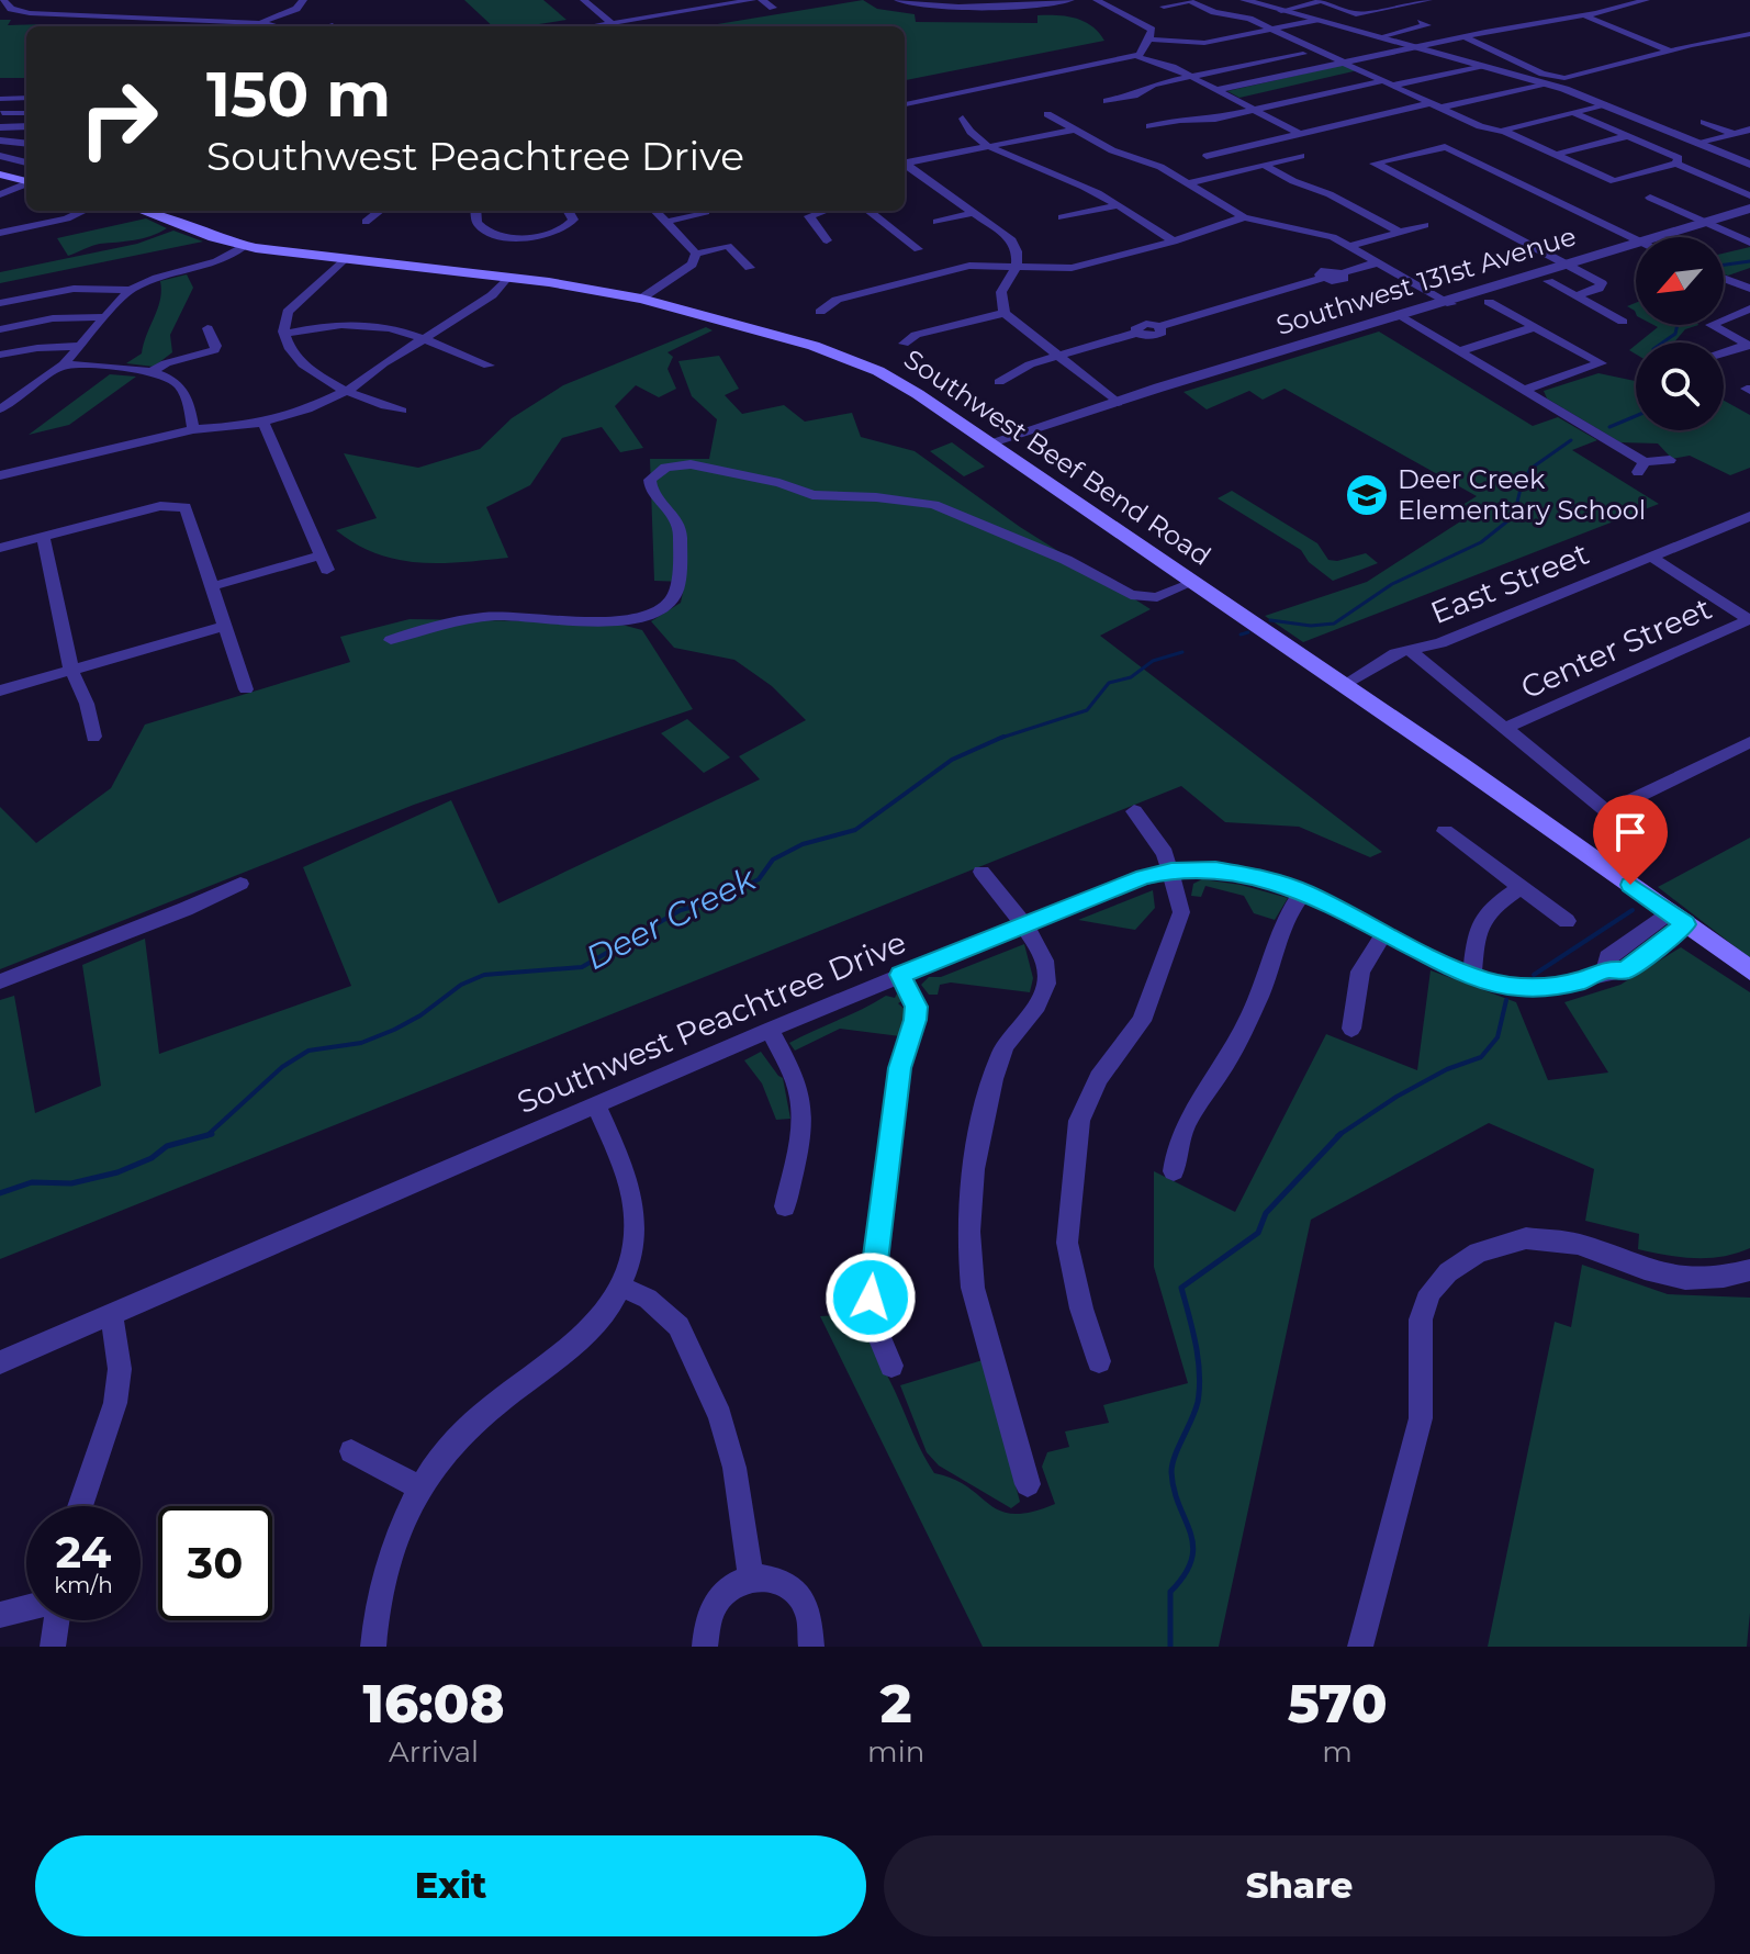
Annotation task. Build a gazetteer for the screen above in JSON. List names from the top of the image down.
{
  "streets": {
    "main road": ["Southwest Beef Bend Road"],
    "street": [
      "Southwest 131st Avenue",
      "East Street",
      "Center Street",
      "Southwest Peachtree Drive"
    ]
  },
  "crossings": [
    ["Southwest 131st Avenue", "Southwest Beef Bend Road"],
    ["Southwest Beef Bend Road", "East Street"],
    ["Southwest Beef Bend Road", "Southwest Peachtree Drive"]
  ],
  "water": ["Deer Creek"],
  "places": {
    "school or university": ["Deer Creek Elementary School"]
  },
  "north": "bottom left",
  "page": {
    "turn": ["150 m", "Southwest Peachtree Drive"],
    "speed": "24 km/h",
    "limit": "30",
    "eta": [
      "16:08",
      "Arrival",
      "2",
      "min",
      "570",
      "m"
    ],
    "buttons": ["Exit", "Share"]
  }
}
